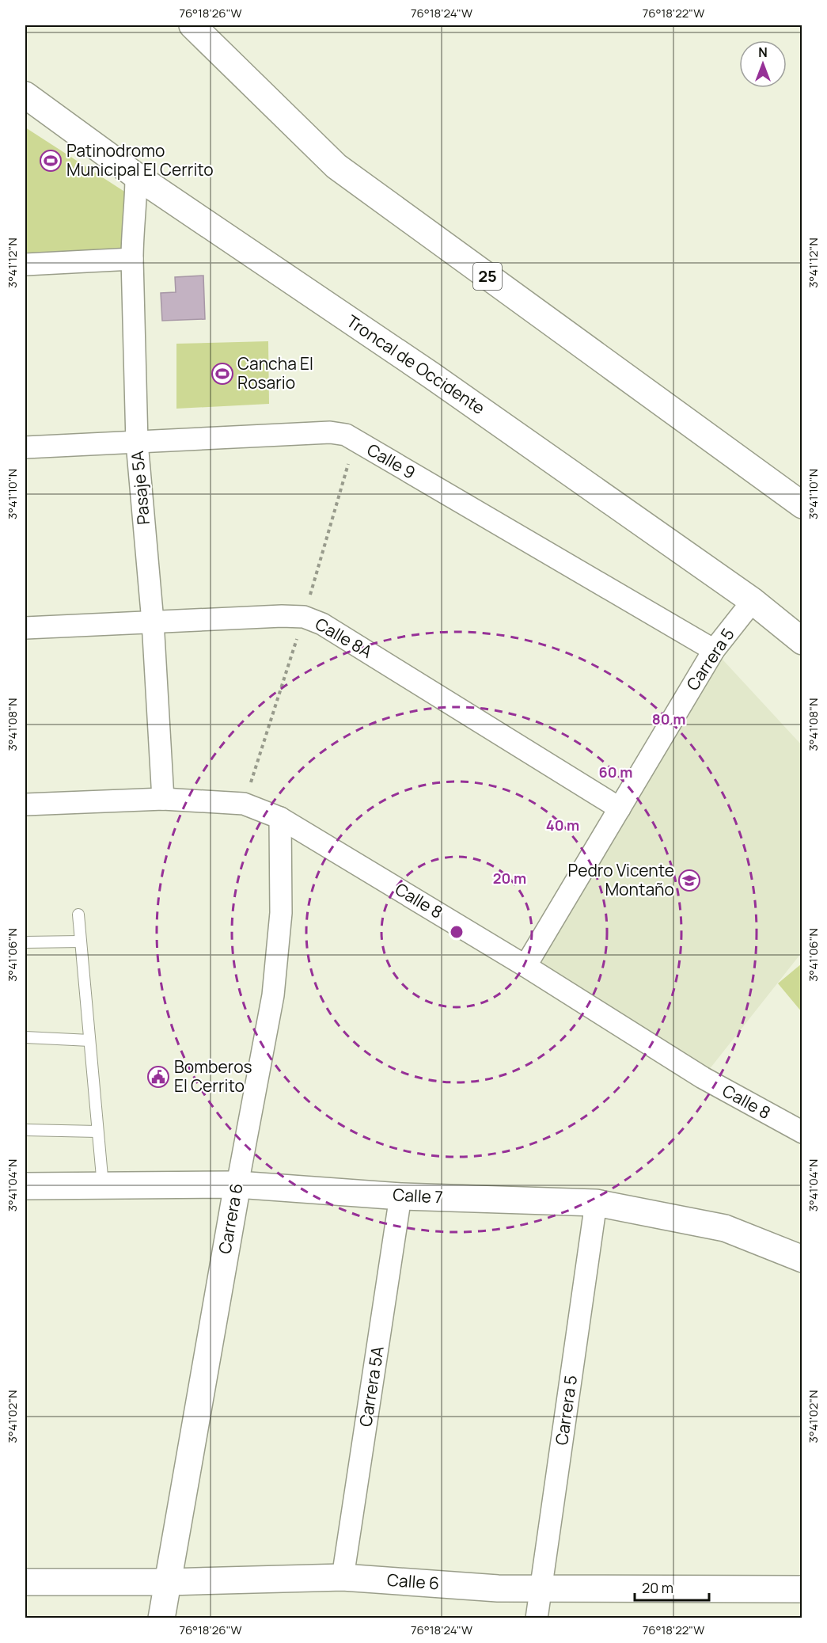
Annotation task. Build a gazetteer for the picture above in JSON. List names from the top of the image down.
{
  "streets": {
    "main road": [
      "25",
      "Troncal de Occidente",
      "Calle 7",
      "Carrera 6",
      "Calle 6"
    ],
    "street": [
      "Calle 9",
      "Pasaje 5A",
      "Calle 8A",
      "Carrera 5",
      "Calle 8",
      "Carrera 5A"
    ]
  },
  "crossings": [
    ["Troncal de Occidente", "Pasaje 5A"],
    ["Troncal de Occidente", "Carrera 5"],
    ["Calle 9", "Pasaje 5A"],
    ["Calle 9", "Carrera 5"],
    ["Pasaje 5A", "Calle 8A"],
    ["Pasaje 5A", "Calle 8"],
    ["Calle 8A", "Carrera 5"],
    ["Carrera 5", "Calle 8"],
    ["Carrera 5", "Calle 7"],
    ["Carrera 5", "Calle 6"],
    ["Calle 8", "Carrera 6"],
    ["Calle 7", "Carrera 6"],
    ["Calle 7", "Carrera 5A"],
    ["Carrera 6", "Calle 6"],
    ["Carrera 5A", "Calle 6"]
  ],
  "places": {
    "sports": ["Patinodromo Municipal El Cerrito", "Cancha El Rosario"],
    "school or university": ["Pedro Vicente Montaño"],
    "public building": ["Bomberos El Cerrito"]
  },
  "scale_bar": "20 m",
  "north": "top",
  "coordinates": [
    "76°18'26\"W",
    "76°18'24\"W",
    "76°18'22\"W",
    "3°41'12\"N",
    "3°41'10\"N",
    "3°41'08\"N",
    "3°41'06\"N",
    "3°41'04\"N",
    "3°41'02\"N"
  ],
  "rings": [
    "80 m",
    "60 m",
    "40 m",
    "20 m"
  ]
}
